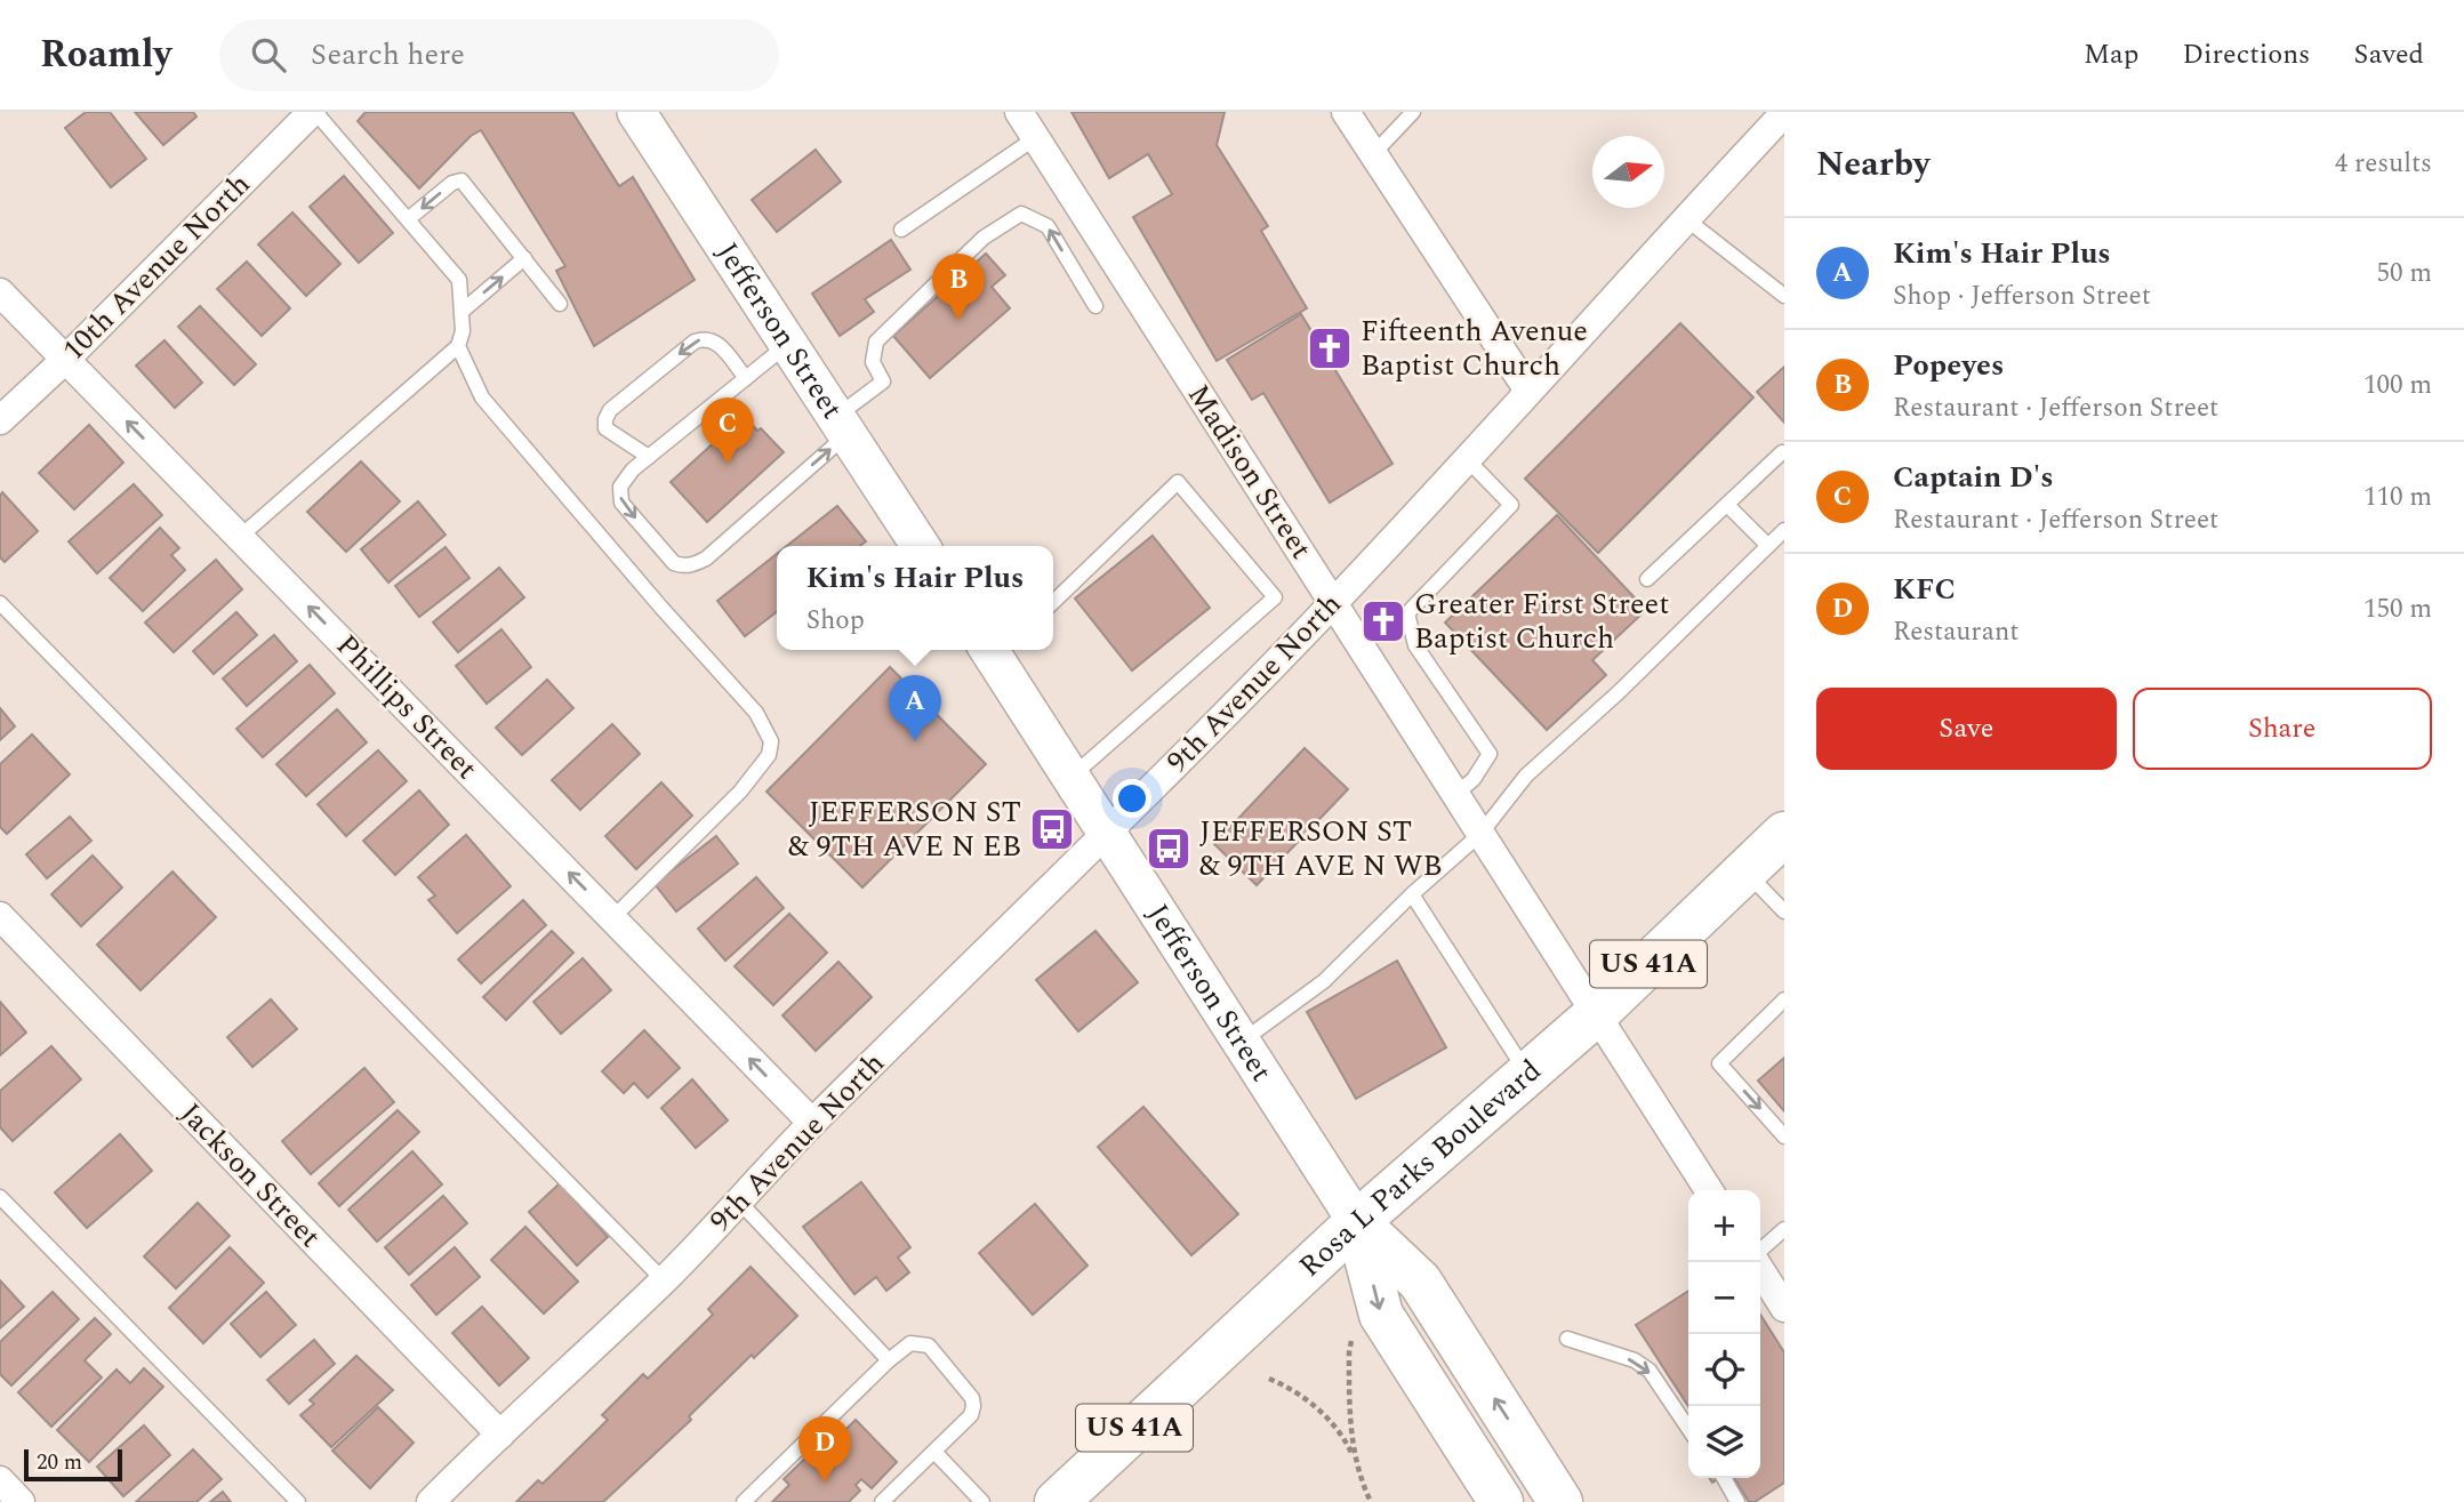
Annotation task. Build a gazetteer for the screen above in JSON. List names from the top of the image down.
{
  "streets": {
    "main road": ["Jefferson Street", "US 41A", "Rosa L Parks Boulevard"],
    "street": [
      "10th Avenue North",
      "Madison Street",
      "9th Avenue North",
      "Phillips Street",
      "Jackson Street"
    ]
  },
  "crossings": [
    ["10th Avenue North", "Phillips Street"],
    ["Jefferson Street", "9th Avenue North"],
    ["Jefferson Street", "Rosa L Parks Boulevard"],
    ["Madison Street", "9th Avenue North"],
    ["Madison Street", "Rosa L Parks Boulevard"],
    ["9th Avenue North", "Phillips Street"],
    ["9th Avenue North", "Jackson Street"]
  ],
  "one_way": ["Phillips Street"],
  "places": {
    "church": ["Fifteenth Avenue Baptist Church", "Greater First Street Baptist Church"],
    "bus stop": ["JEFFERSON ST & 9TH AVE N EB", "JEFFERSON ST & 9TH AVE N WB"]
  },
  "scale_bar": "20 m",
  "north": "right",
  "page": {
    "header": "Roamly",
    "search": "Search here",
    "nav": ["Map", "Directions", "Saved"],
    "heading": ["Nearby", "4 results"],
    "list": [
      {
        "mark": "A",
        "name": "Kim's Hair Plus",
        "note": "Shop · Jefferson Street",
        "value": "50 m"
      },
      {
        "mark": "B",
        "name": "Popeyes",
        "note": "Restaurant · Jefferson Street",
        "value": "100 m"
      },
      {
        "mark": "C",
        "name": "Captain D's",
        "note": "Restaurant · Jefferson Street",
        "value": "110 m"
      },
      {
        "mark": "D",
        "name": "KFC",
        "note": "Restaurant",
        "value": "150 m"
      }
    ],
    "pins": [
      "B",
      "C",
      "A",
      "D"
    ],
    "popup": ["Kim's Hair Plus", "Shop"],
    "buttons": ["Save", "Share"],
    "map_buttons": ["+", "−"],
    "scale": "20 m"
  }
}
